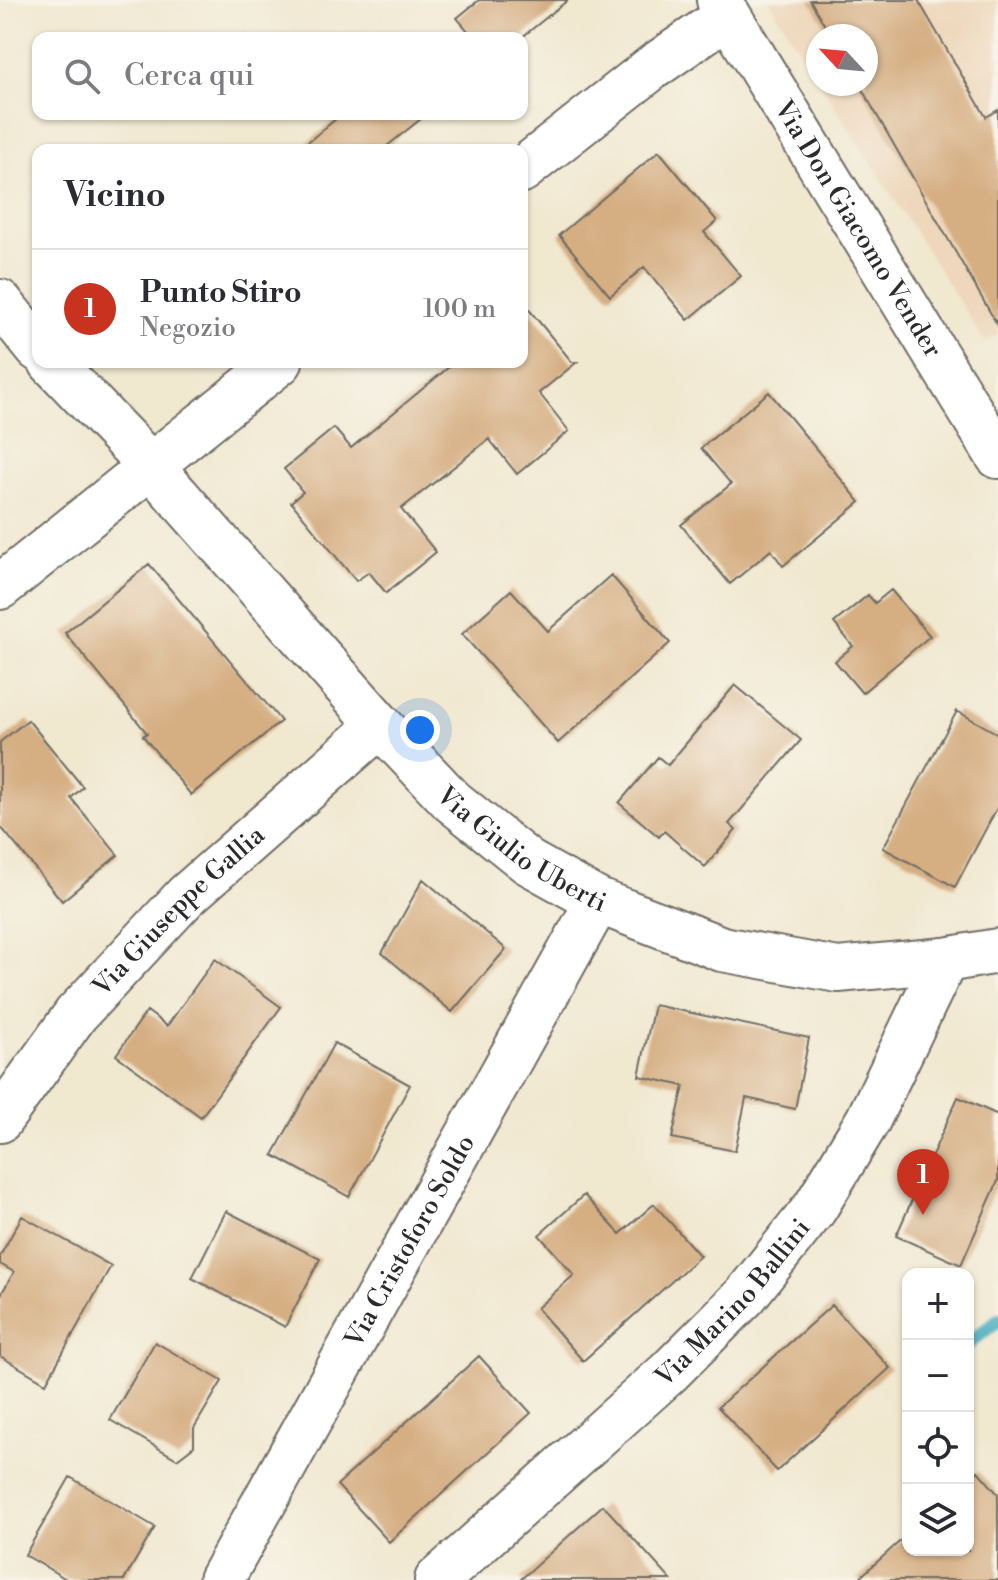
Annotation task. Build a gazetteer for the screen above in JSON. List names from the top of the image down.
{
  "streets": {
    "street": [
      "Via Don Giacomo Vender",
      "Via Giulio Uberti",
      "Via Giuseppe Gallia",
      "Via Cristoforo Soldo",
      "Via Marino Ballini"
    ]
  },
  "crossings": [
    ["Via Giulio Uberti", "Via Giuseppe Gallia"],
    ["Via Giulio Uberti", "Via Cristoforo Soldo"],
    ["Via Giulio Uberti", "Via Marino Ballini"]
  ],
  "north": "top left",
  "page": {
    "search": "Cerca qui",
    "heading": "Vicino",
    "list": [
      {
        "mark": "1",
        "name": "Punto Stiro",
        "note": "Negozio",
        "value": "100 m"
      }
    ],
    "pins": "1",
    "map_buttons": ["+", "−"]
  }
}
